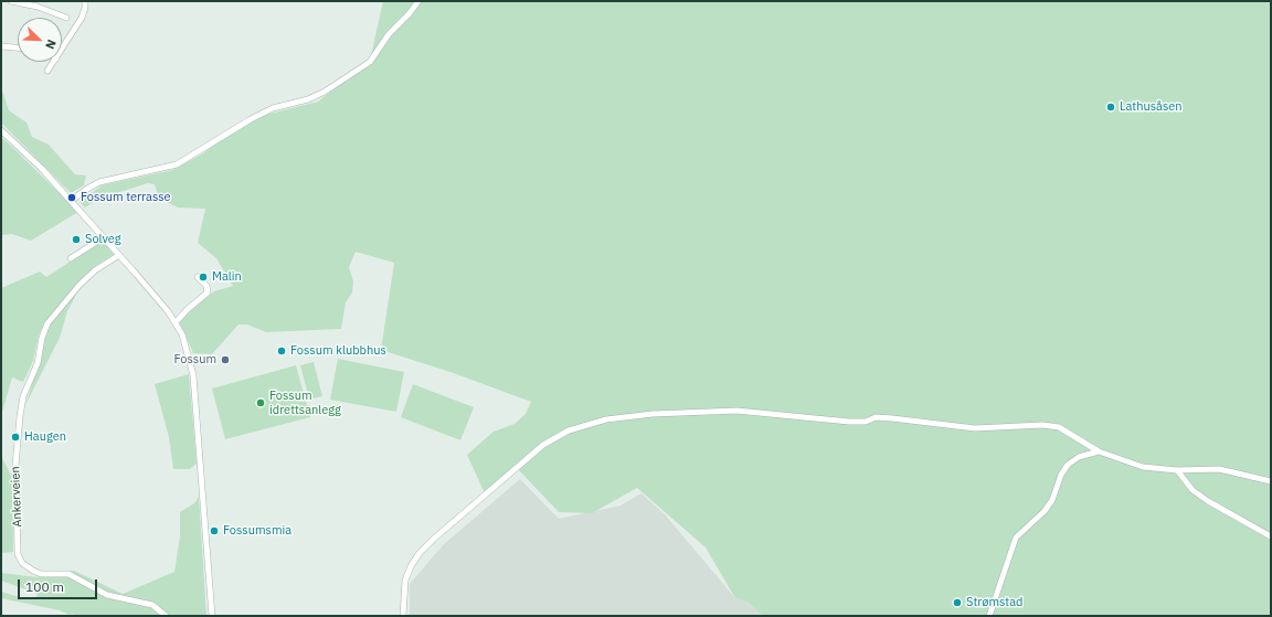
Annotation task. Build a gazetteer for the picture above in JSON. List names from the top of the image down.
{
  "streets": {
    "street": ["Ankerveien"]
  },
  "places": [
    "Lathusåsen",
    "Fossum terrasse",
    "Solveg",
    "Malin",
    "Fossum klubbhus",
    "Fossum",
    "Fossum idrettsanlegg",
    "Haugen",
    "Fossumsmia",
    "Strømstad"
  ],
  "scale_bar": "100 m",
  "north": "bottom right"
}
